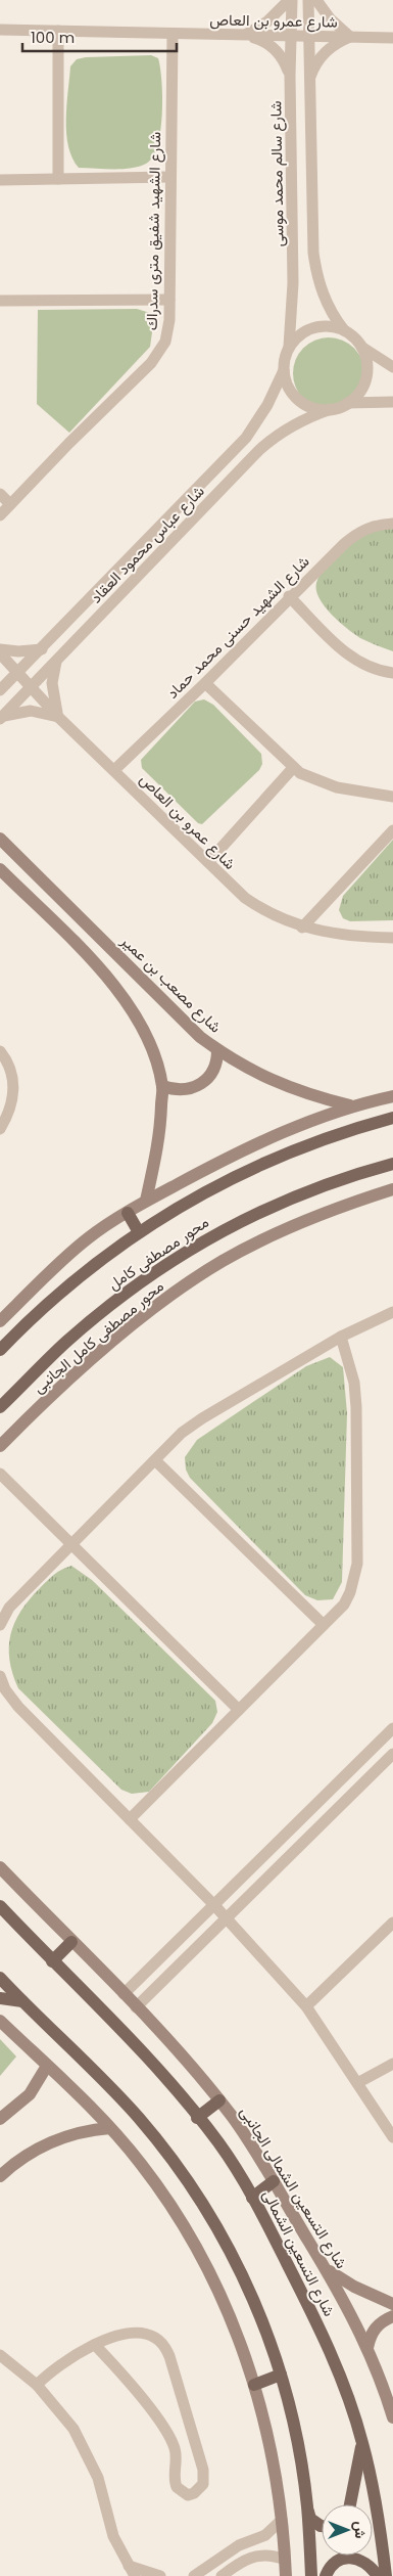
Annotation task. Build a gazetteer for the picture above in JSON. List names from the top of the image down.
{
  "streets": {
    "main road": ["محور مصطفى كامل", "شارع التسعين الشمالى"],
    "street": [
      "شارع عمرو بن العاص",
      "شارع سالم محمد موسى",
      "شارع الشهيد شفيق مترى سدراك",
      "شارع عباس محمود العقاد",
      "شارع الشهيد حسنى محمد حماد",
      "شارع مصعب بن عمير",
      "محور مصطفى كامل الجانبى",
      "شارع التسعين الشمالى الجانبى"
    ]
  },
  "crossings": [
    ["شارع عمرو بن العاص", "شارع سالم محمد موسى"],
    ["شارع عمرو بن العاص", "شارع الشهيد شفيق مترى سدراك"],
    ["شارع عمرو بن العاص", "شارع عباس محمود العقاد"],
    ["شارع عمرو بن العاص", "شارع الشهيد حسنى محمد حماد"],
    ["شارع سالم محمد موسى", "شارع عباس محمود العقاد"]
  ],
  "scale_bar": "100 m",
  "north": "right"
}
